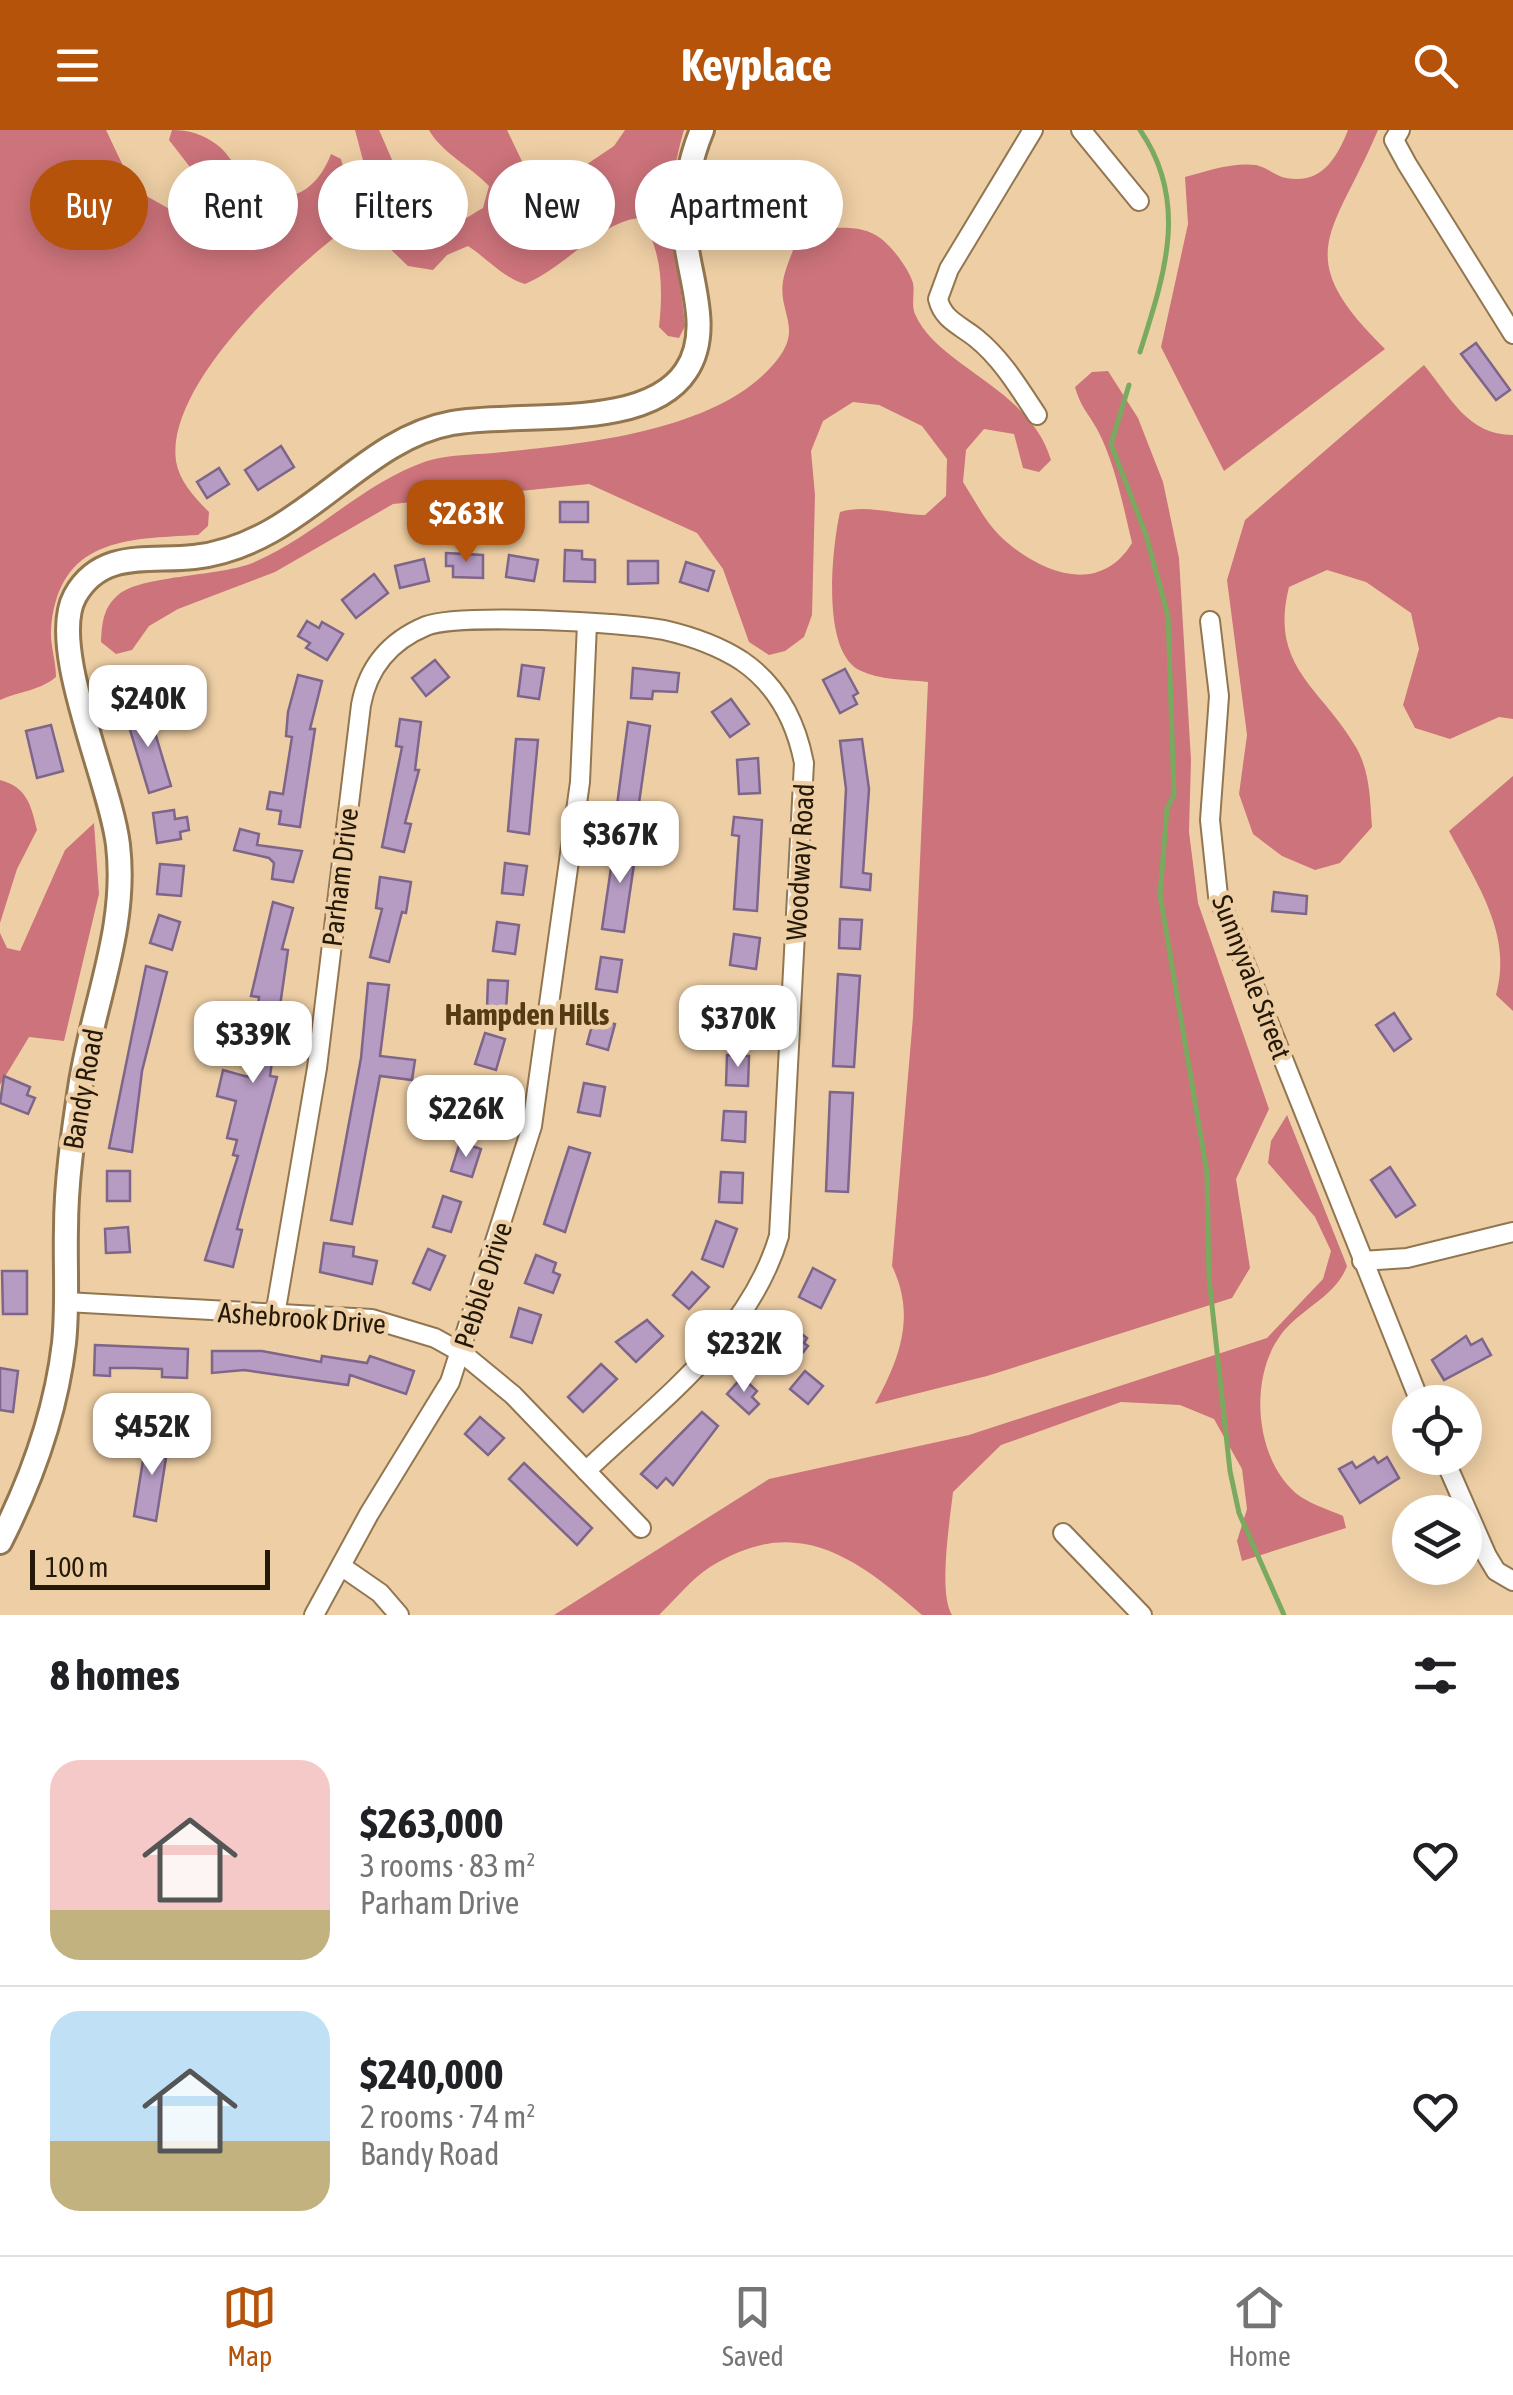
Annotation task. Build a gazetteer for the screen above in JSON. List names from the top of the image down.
{
  "streets": {
    "street": [
      "Woodway Road",
      "Parham Drive",
      "Sunnyvale Street",
      "Bandy Road",
      "Pebble Drive",
      "Ashebrook Drive"
    ]
  },
  "crossings": [
    ["Woodway Road", "Parham Drive"],
    ["Woodway Road", "Pebble Drive"],
    ["Woodway Road", "Ashebrook Drive"],
    ["Parham Drive", "Pebble Drive"],
    ["Parham Drive", "Ashebrook Drive"],
    ["Bandy Road", "Ashebrook Drive"],
    ["Pebble Drive", "Ashebrook Drive"]
  ],
  "districts": ["Hampden Hills"],
  "scale_bar": "100 m",
  "page": {
    "header": "Keyplace",
    "chip": [
      "Buy",
      "Rent",
      "Filters",
      "New",
      "Apartment"
    ],
    "price": [
      "$263K",
      "$240K",
      "$367K",
      "$370K",
      "$339K",
      "$226K",
      "$232K",
      "$452K"
    ],
    "scale": "100 m",
    "heading": "8 homes",
    "list": [
      {
        "name": "$263,000",
        "note": "3 rooms · 83 m² · Parham Drive"
      },
      {
        "name": "$240,000",
        "note": "2 rooms · 74 m² · Bandy Road"
      }
    ],
    "tabs": ["Map", "Saved", "Home"]
  }
}
